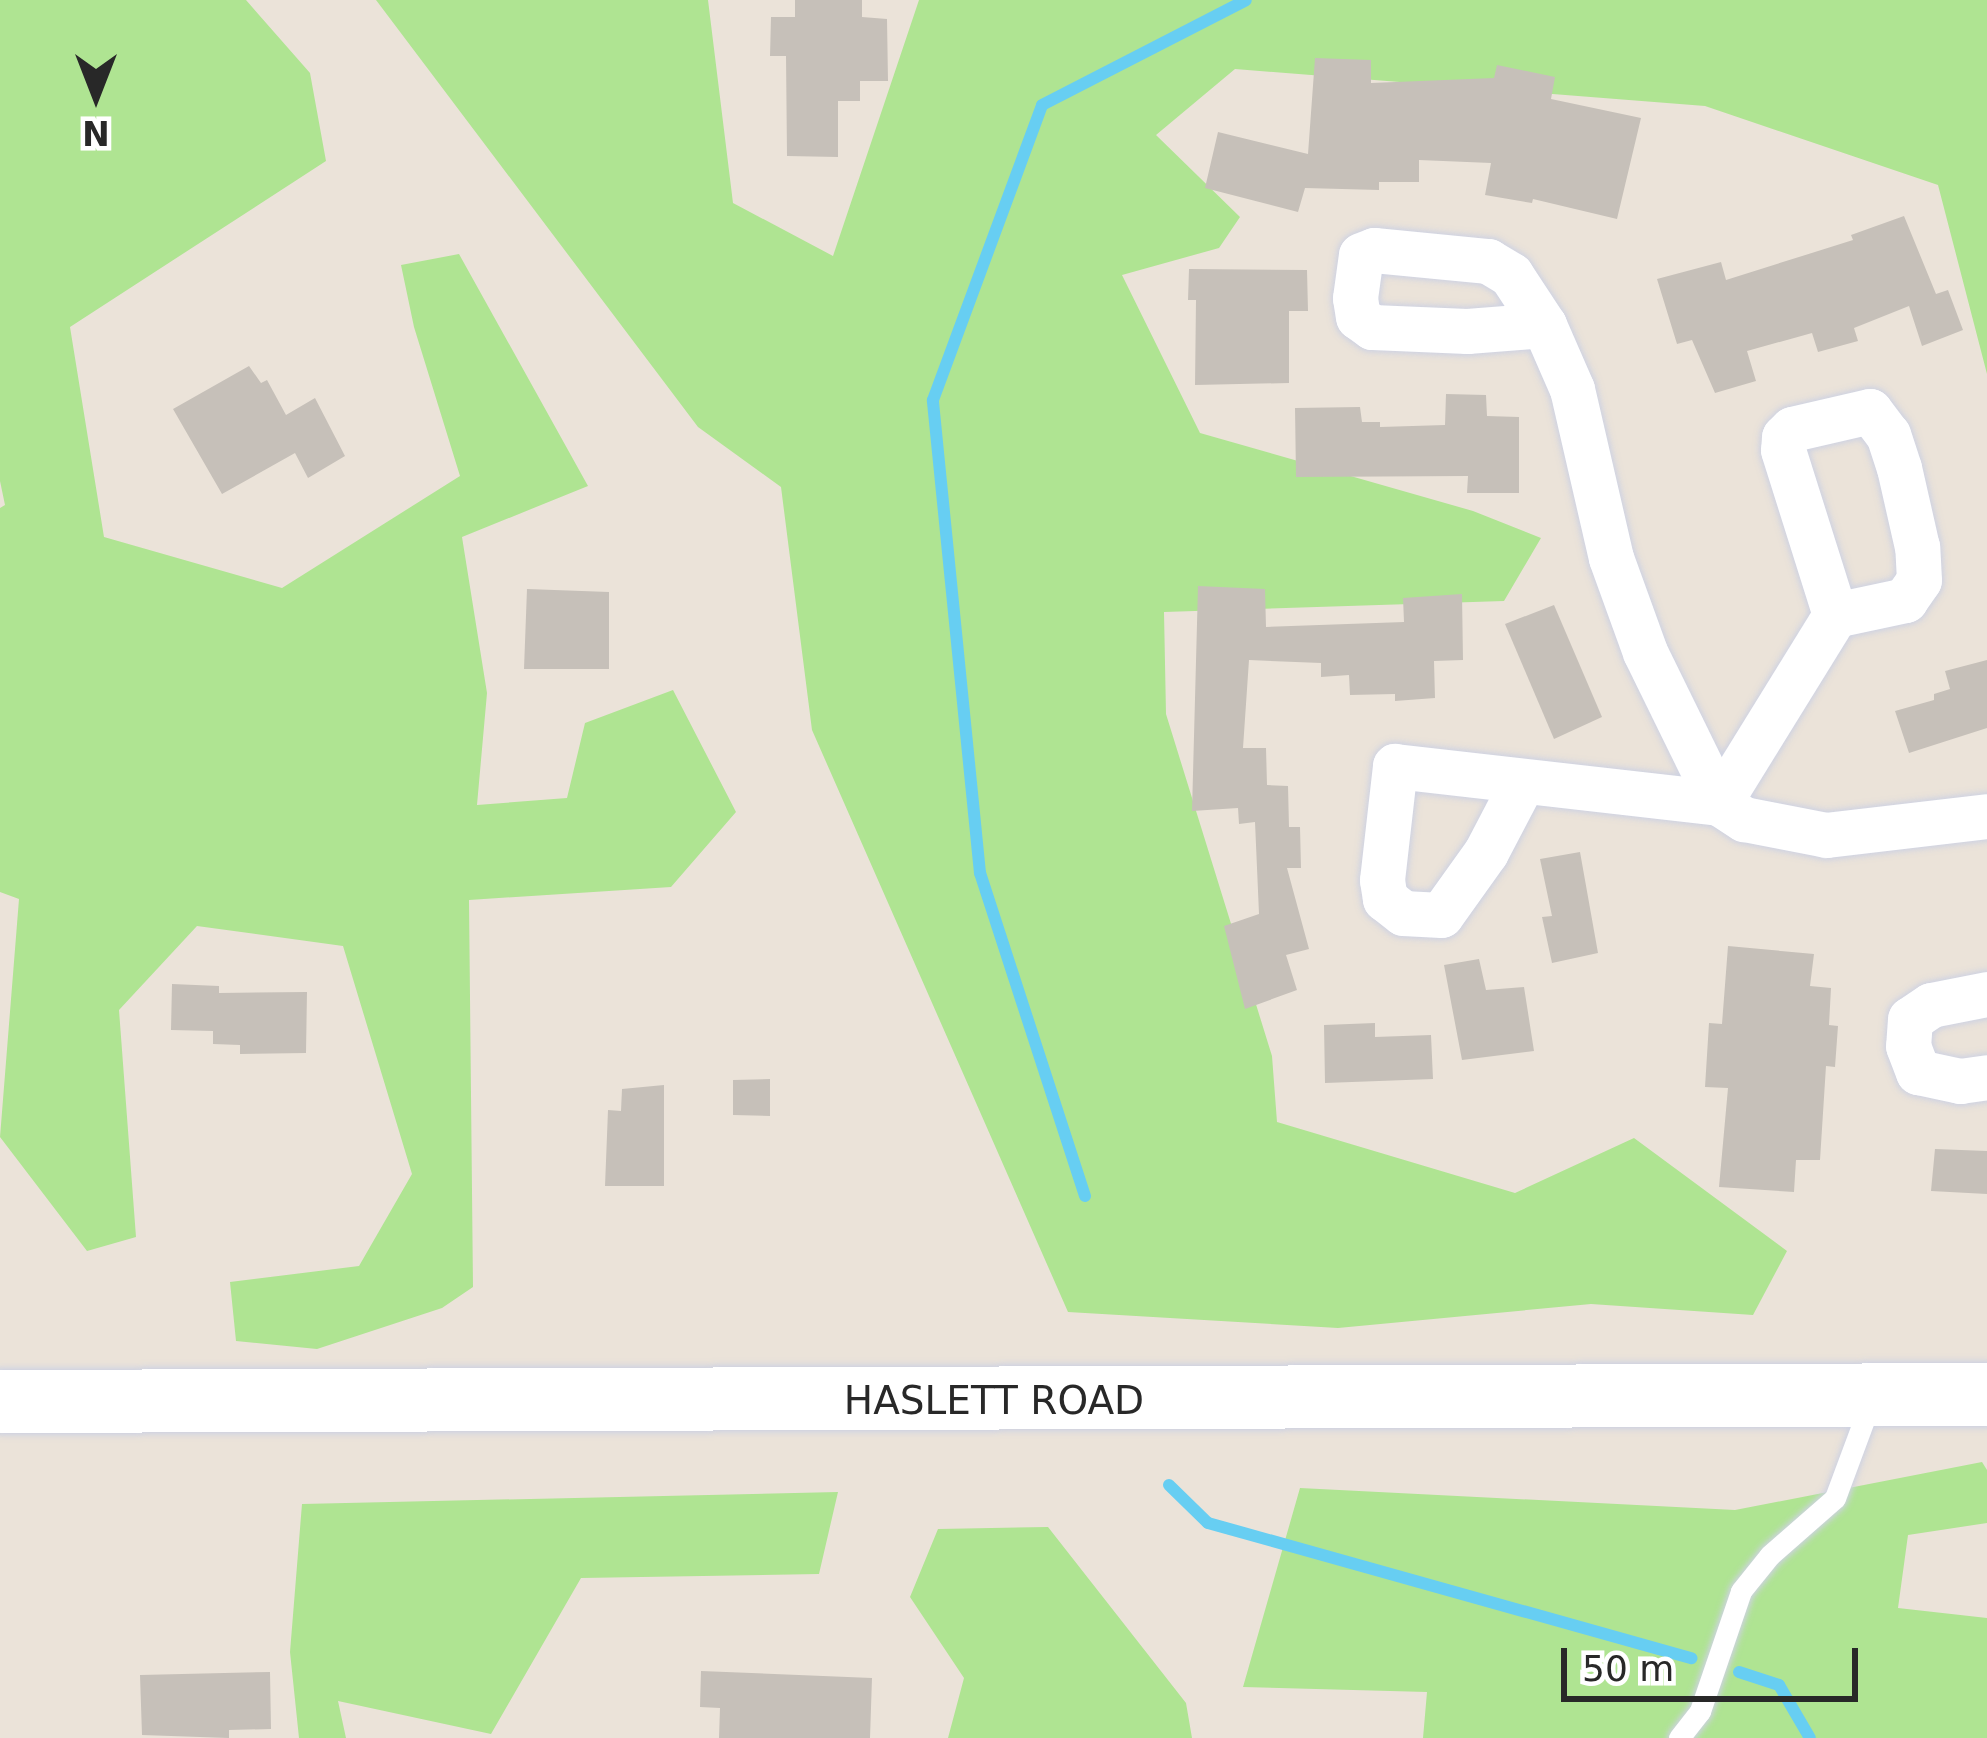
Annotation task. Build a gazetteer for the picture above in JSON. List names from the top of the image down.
{
  "streets": {
    "main road": ["HASLETT ROAD"]
  },
  "scale_bar": "50 m",
  "north": "bottom"
}
